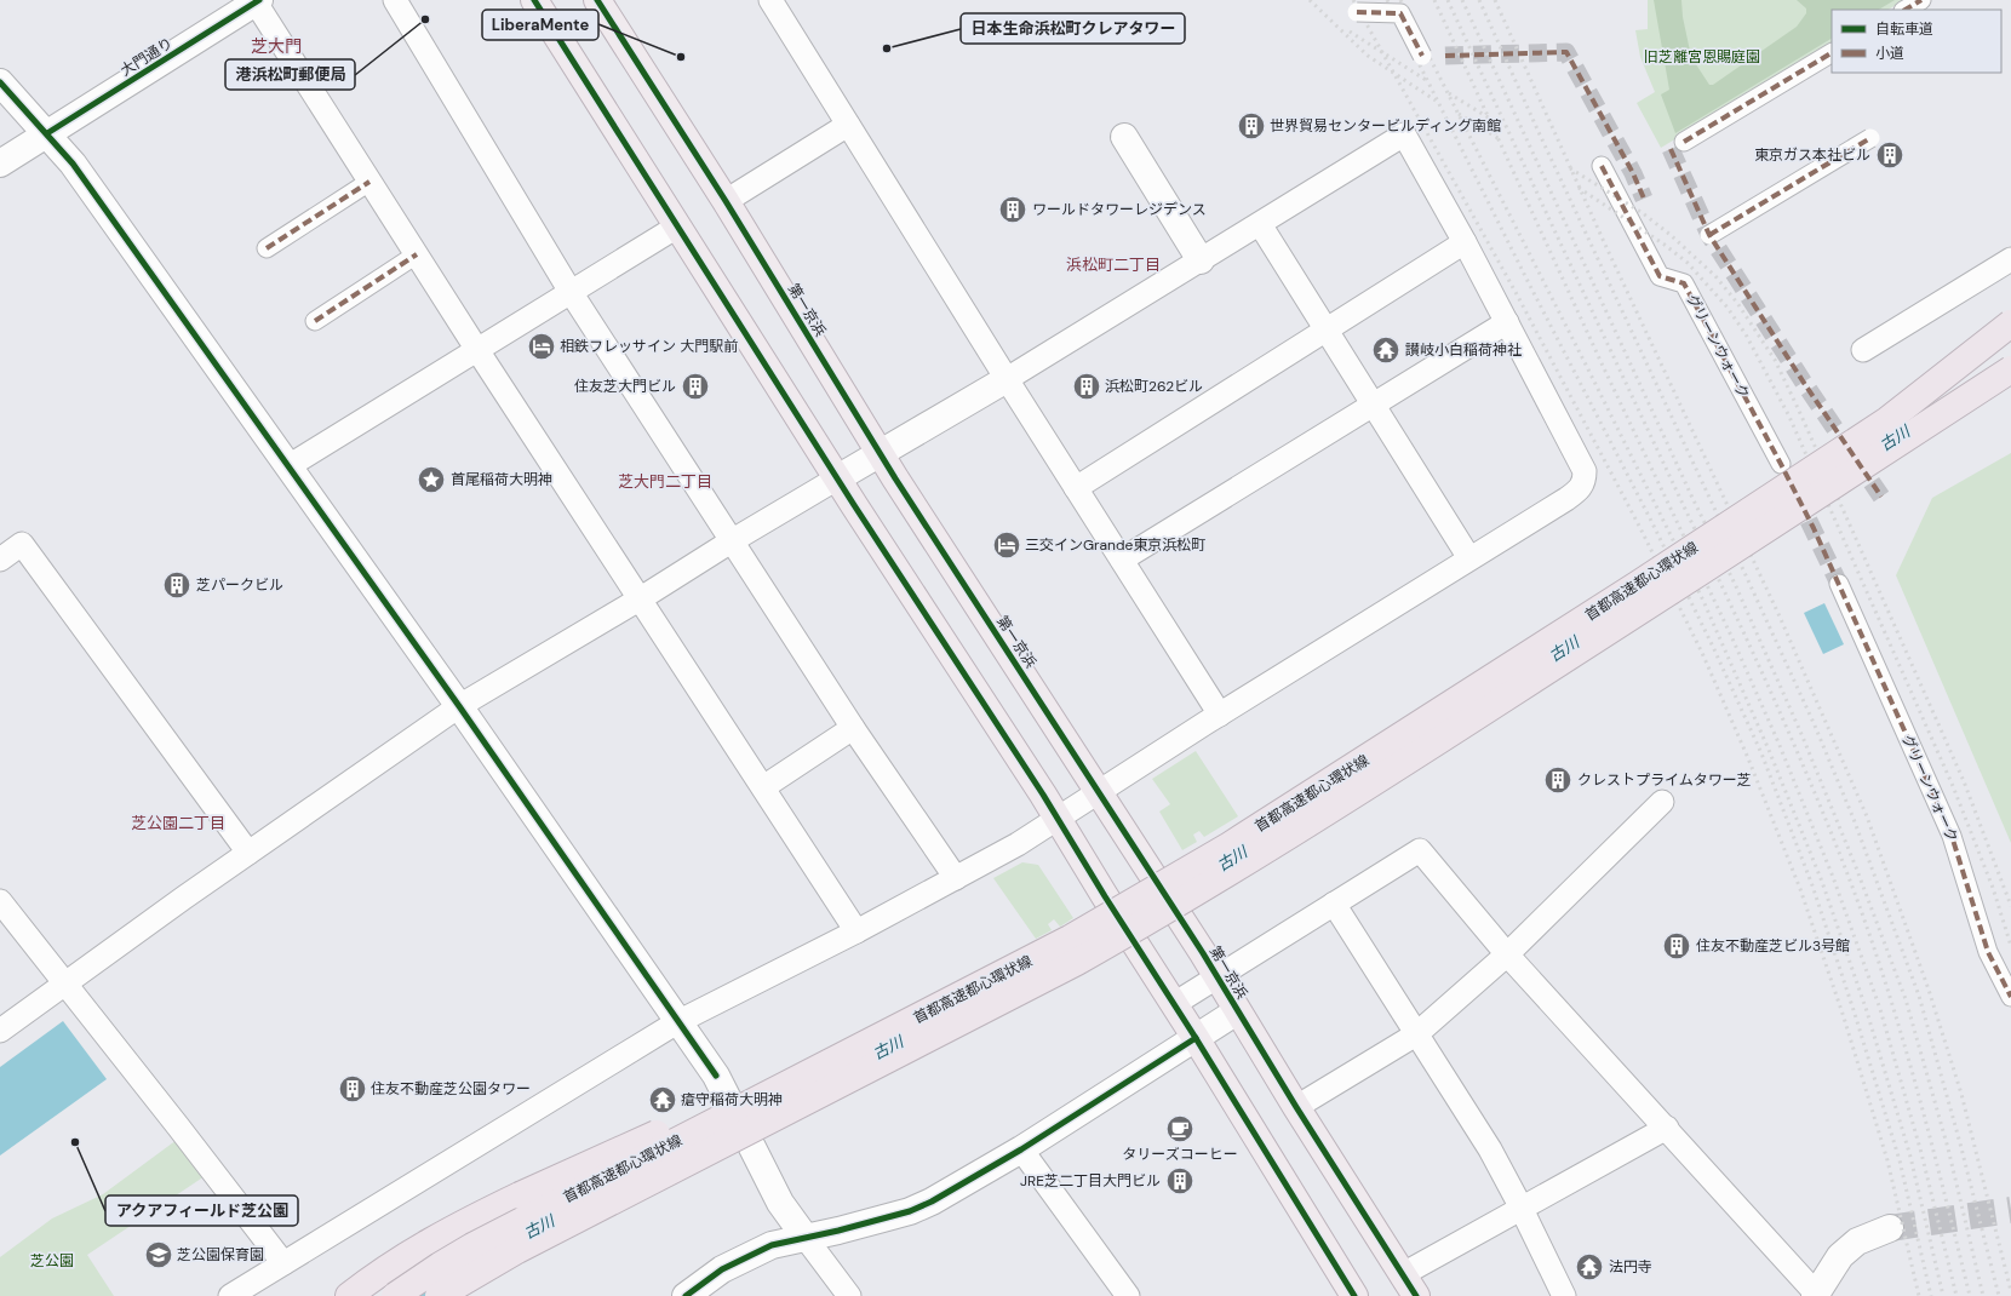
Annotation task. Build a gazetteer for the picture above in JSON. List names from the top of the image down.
{
  "streets": {
    "highway": ["第一京浜", "首都高速都心環状線"],
    "street": ["大門通り", "グリーンウォーク"]
  },
  "districts": [
    "芝大門",
    "浜松町二丁目",
    "芝大門二丁目",
    "芝公園二丁目"
  ],
  "water": ["古川"],
  "parks": ["旧芝離宮恩賜庭園", "芝公園"],
  "places": {
    "other": [
      "港浜松町郵便局",
      "日本生命浜松町クレアタワー",
      "LiberaMente",
      "アクアフィールド芝公園"
    ],
    "building": [
      "世界貿易センタービルディング南館",
      "東京ガス本社ビル",
      "ワールドタワーレジデンス",
      "住友芝大門ビル",
      "浜松町262ビル",
      "芝パークビル",
      "クレストプライムタワー芝",
      "住友不動産芝ビル3号館",
      "住友不動産芝公園タワー",
      "JRE芝二丁目大門ビル"
    ],
    "hotel": ["相鉄フレッサイン 大門駅前", "三交インGrande東京浜松町"],
    "temple": ["讃岐小白稲荷神社", "瘡守稲荷大明神", "法円寺"],
    "place": ["首尾稲荷大明神"],
    "cafe": ["タリーズコーヒー"],
    "school or university": ["芝公園保育園"]
  },
  "legend": ["自転車道", "小道"]
}
